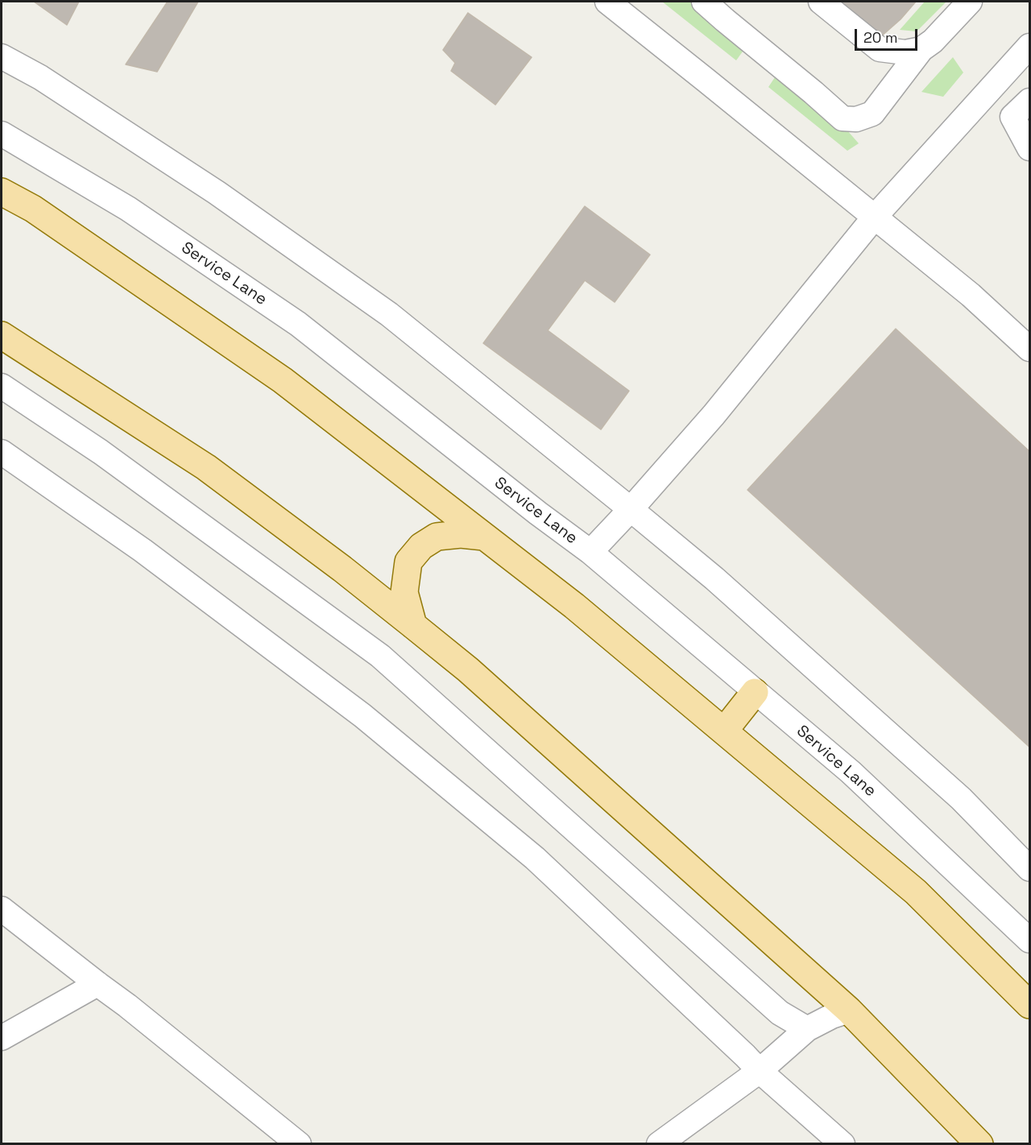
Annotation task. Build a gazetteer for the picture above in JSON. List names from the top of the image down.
{
  "streets": {
    "street": ["Service Lane"]
  },
  "scale_bar": "20 m"
}
